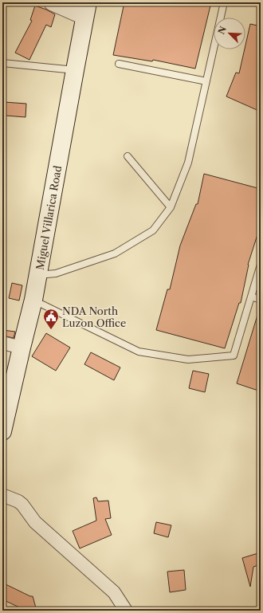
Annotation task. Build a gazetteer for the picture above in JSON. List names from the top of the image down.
{
  "streets": {
    "main road": ["Miguel Villarica Road"]
  },
  "places": {
    "public building": ["NDA North Luzon Office"]
  },
  "north": "top left"
}
